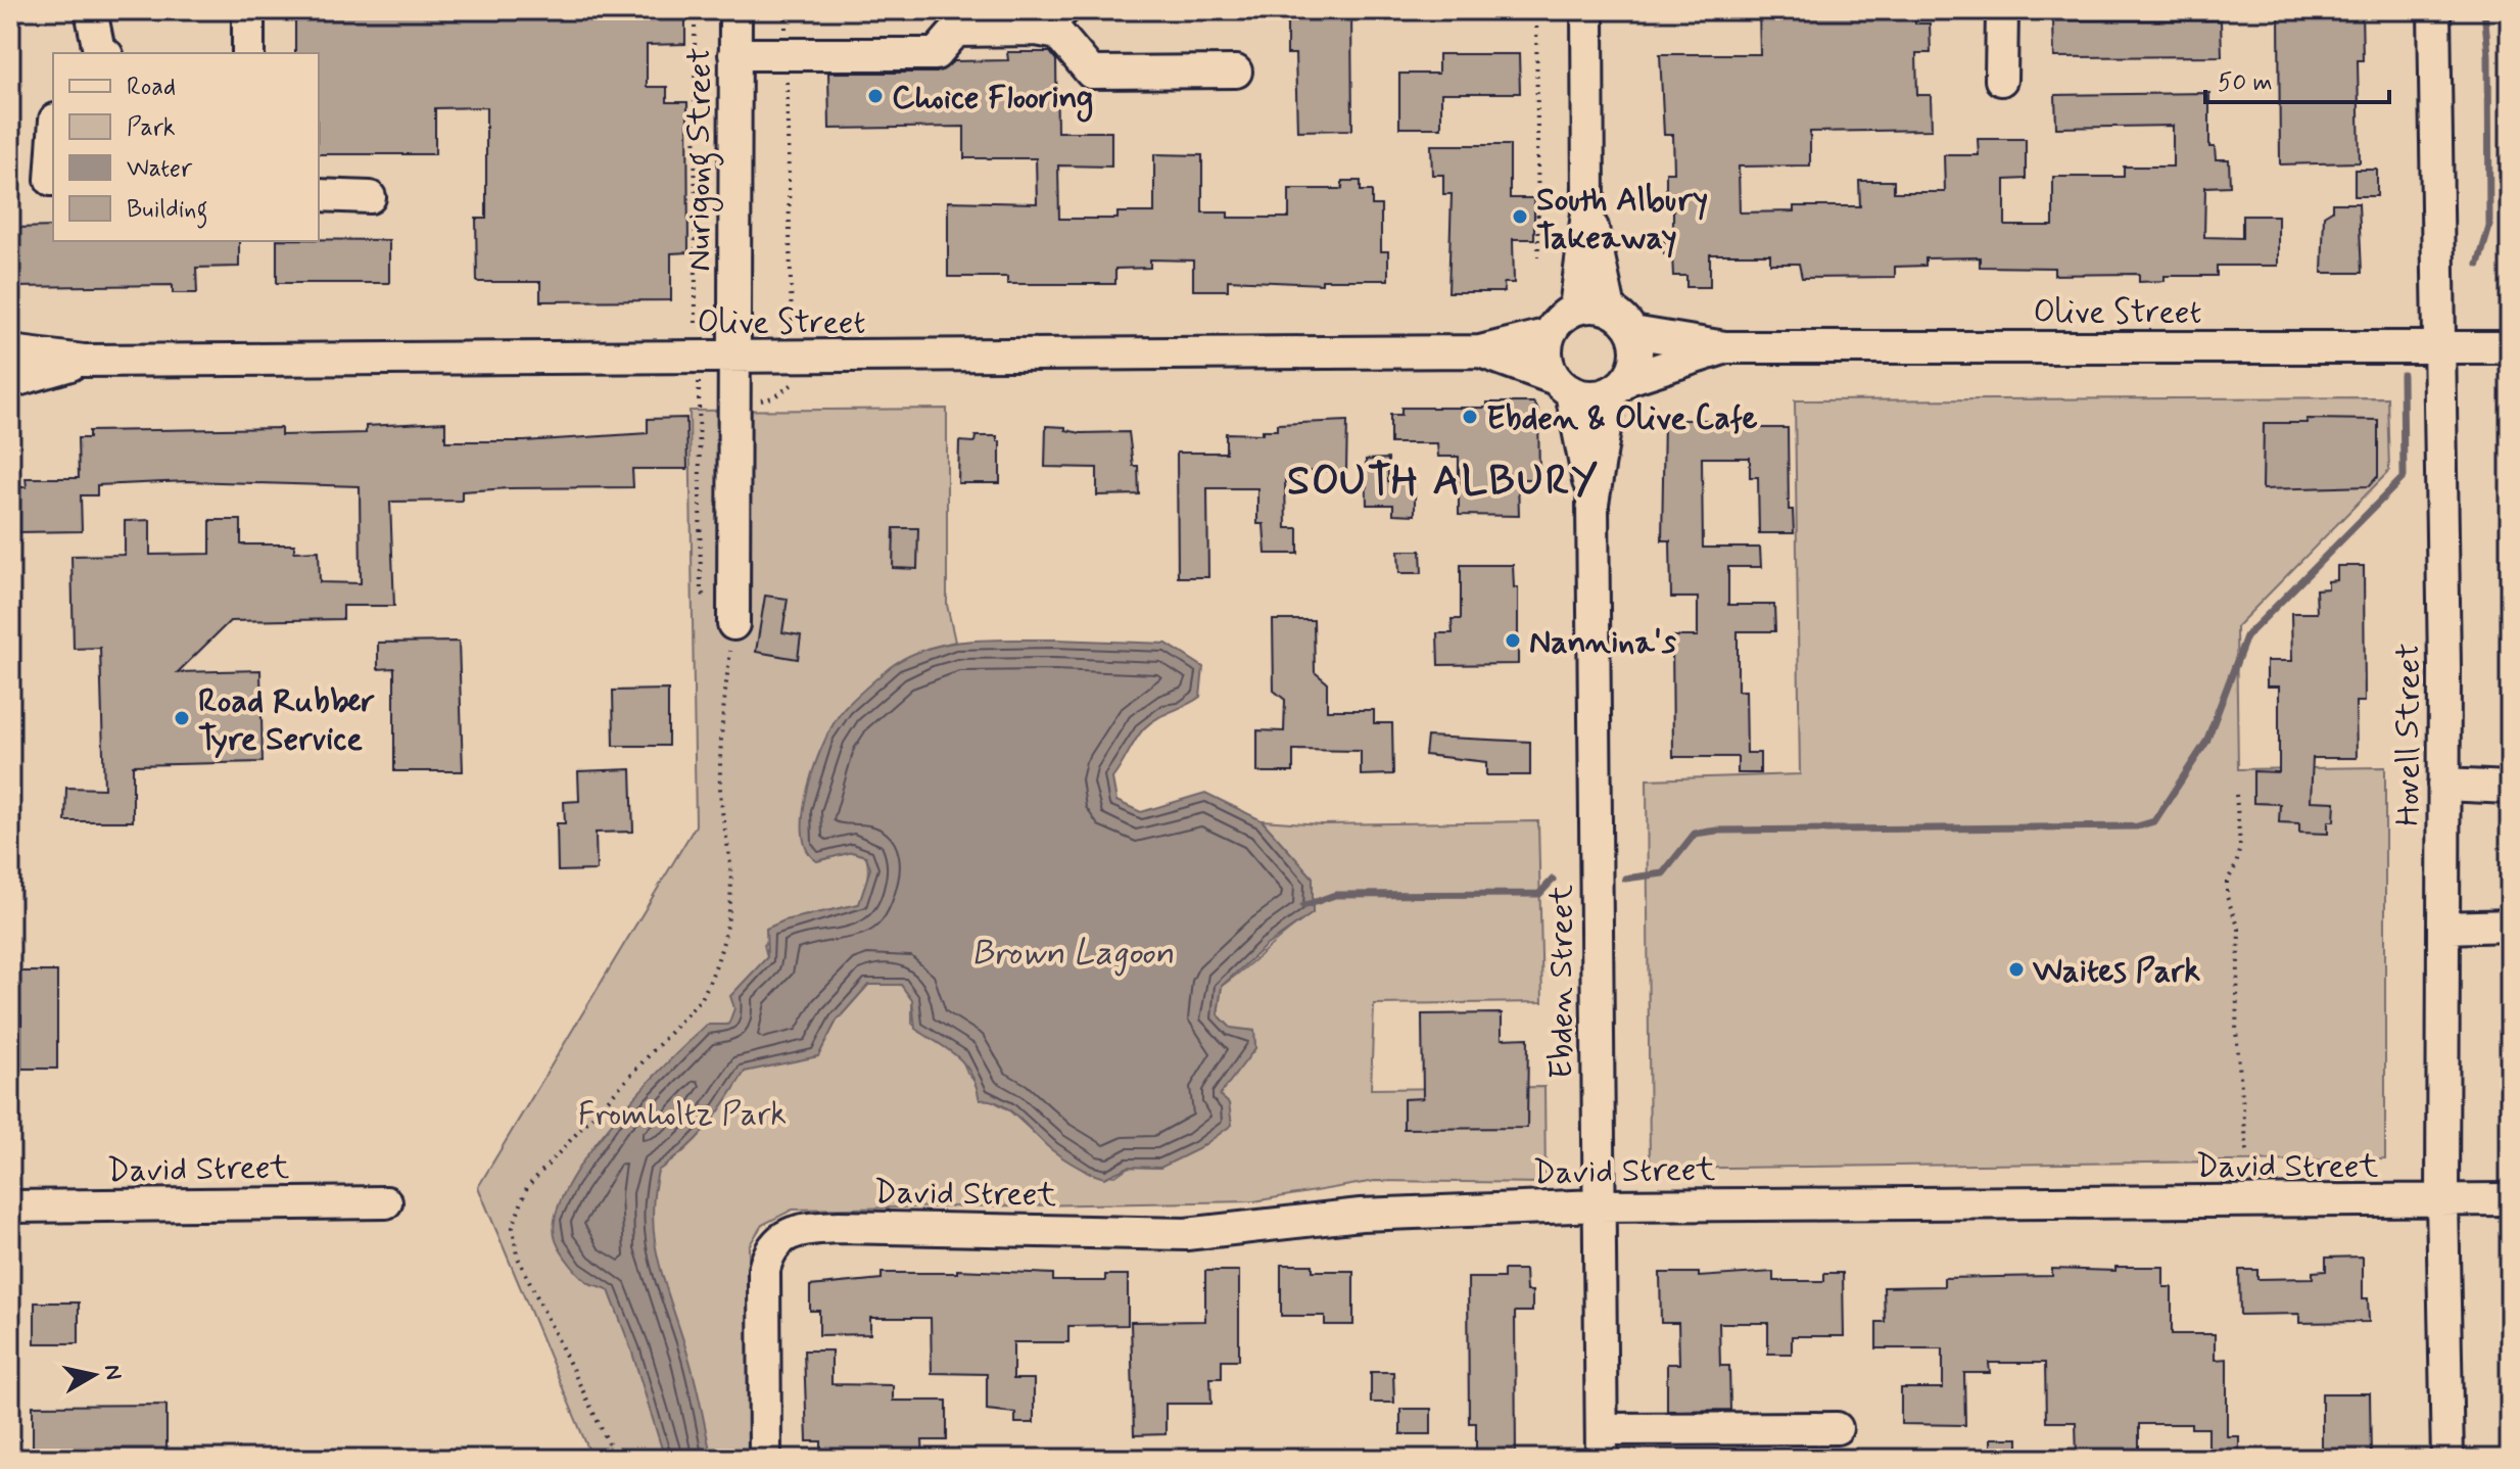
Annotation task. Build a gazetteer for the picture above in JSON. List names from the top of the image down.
{
  "streets": {
    "street": [
      "Nurigong Street",
      "Olive Street",
      "Hovell Street",
      "Ebden Street",
      "David Street"
    ]
  },
  "crossings": [
    ["Nurigong Street", "Olive Street"],
    ["Olive Street", "Hovell Street"],
    ["Olive Street", "Ebden Street"],
    ["Hovell Street", "David Street"],
    ["Ebden Street", "David Street"]
  ],
  "districts": ["SOUTH ALBURY"],
  "water": ["Brown Lagoon"],
  "parks": ["Fromholtz Park"],
  "places": [
    "Choice Flooring",
    "South Albury Takeaway",
    "Ebden & Olive Cafe",
    "Nannina's",
    "Road Rubber Tyre Service",
    "Waites Park"
  ],
  "legend": [
    "Road",
    "Park",
    "Water",
    "Building"
  ],
  "scale_bar": "50 m",
  "north": "right"
}
